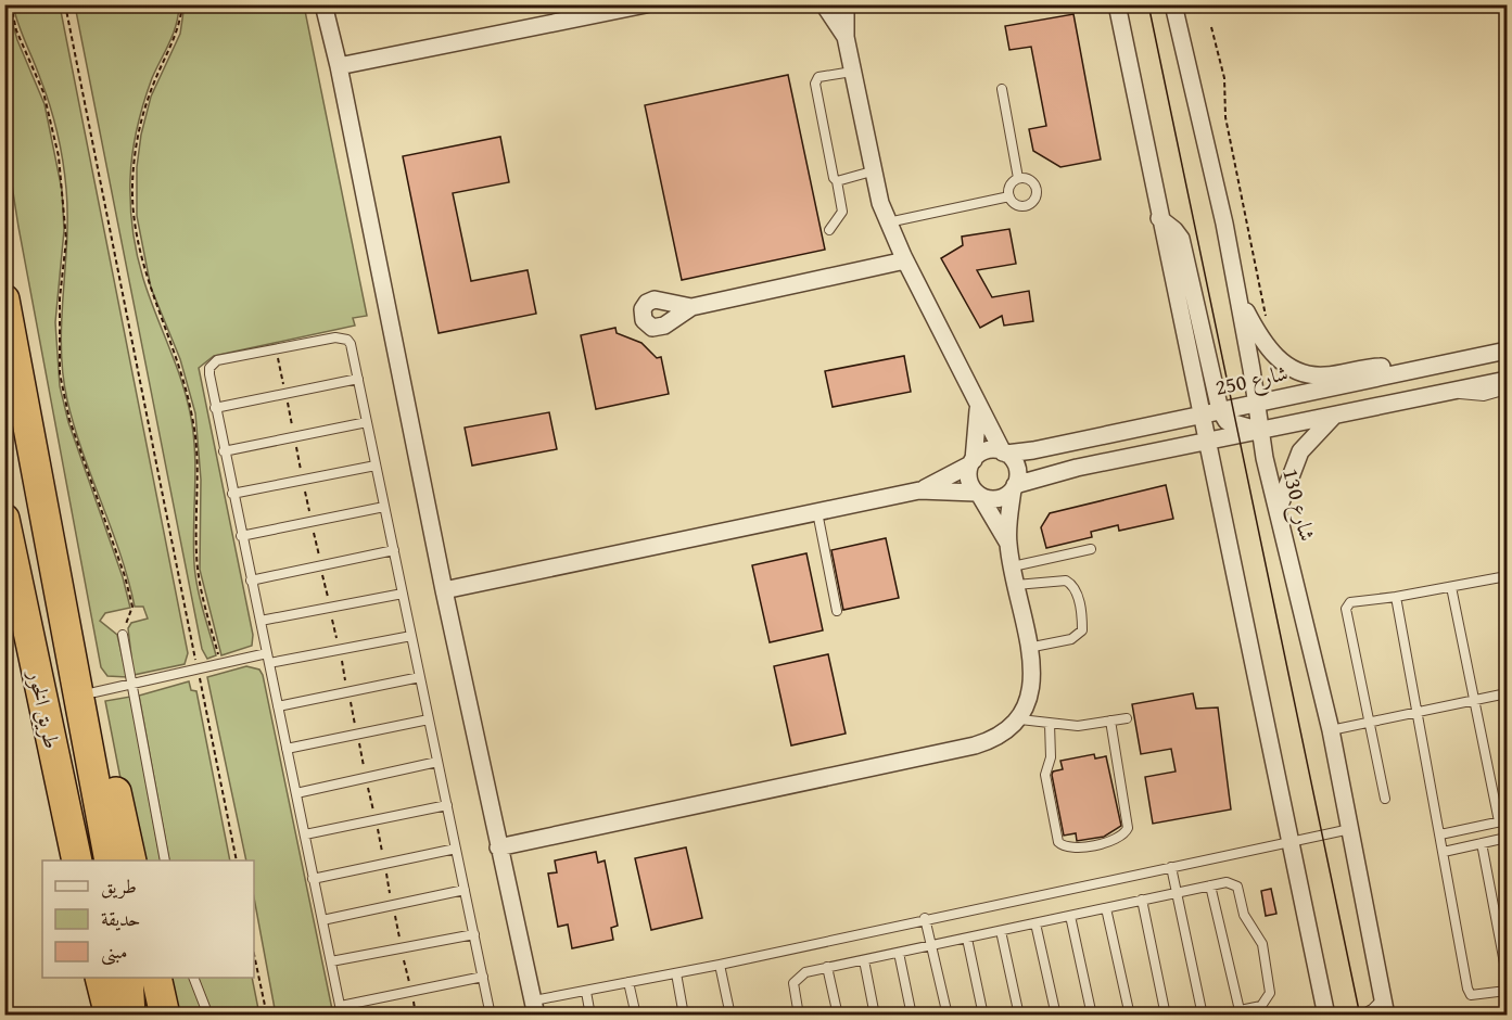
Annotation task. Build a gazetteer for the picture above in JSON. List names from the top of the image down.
{
  "streets": {
    "highway": ["طريق الخور"],
    "street": ["شارع 250", "شارع 130"]
  },
  "crossings": [
    ["شارع 250", "شارع 130"]
  ],
  "legend": ["طريق", "حديقة", "مبنى"]
}
